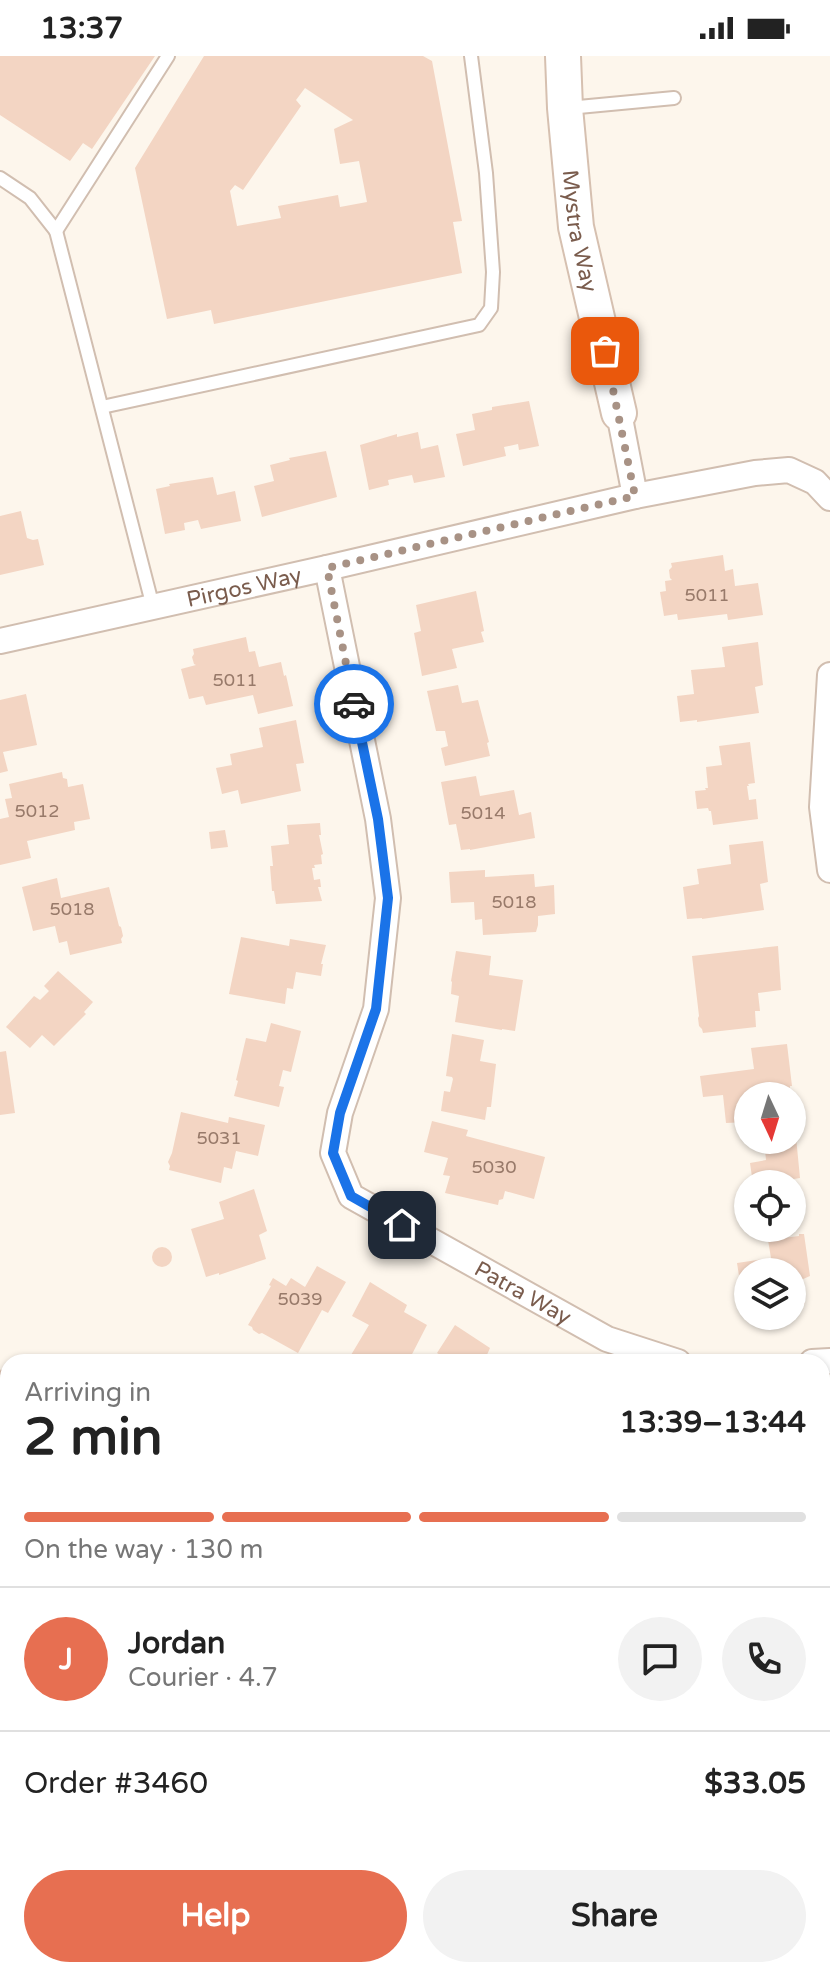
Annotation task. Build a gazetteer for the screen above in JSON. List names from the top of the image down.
{
  "streets": {
    "street": ["Mystra Way", "Pirgos Way", "Patra Way"]
  },
  "crossings": [
    ["Mystra Way", "Pirgos Way"],
    ["Pirgos Way", "Patra Way"]
  ],
  "house_numbers": [
    "5011",
    "5011",
    "5012",
    "5014",
    "5018",
    "5018",
    "5031",
    "5030",
    "5039"
  ],
  "north": "bottom",
  "page": {
    "status": "13:37",
    "heading": ["2 min", "Arriving in", "13:39–13:44"],
    "panel": [
      "Jordan",
      "Courier · 4.7",
      "Order #3460",
      "$33.05"
    ],
    "bar": "On the way · 130 m",
    "round": "J",
    "buttons": ["Help", "Share"]
  }
}
